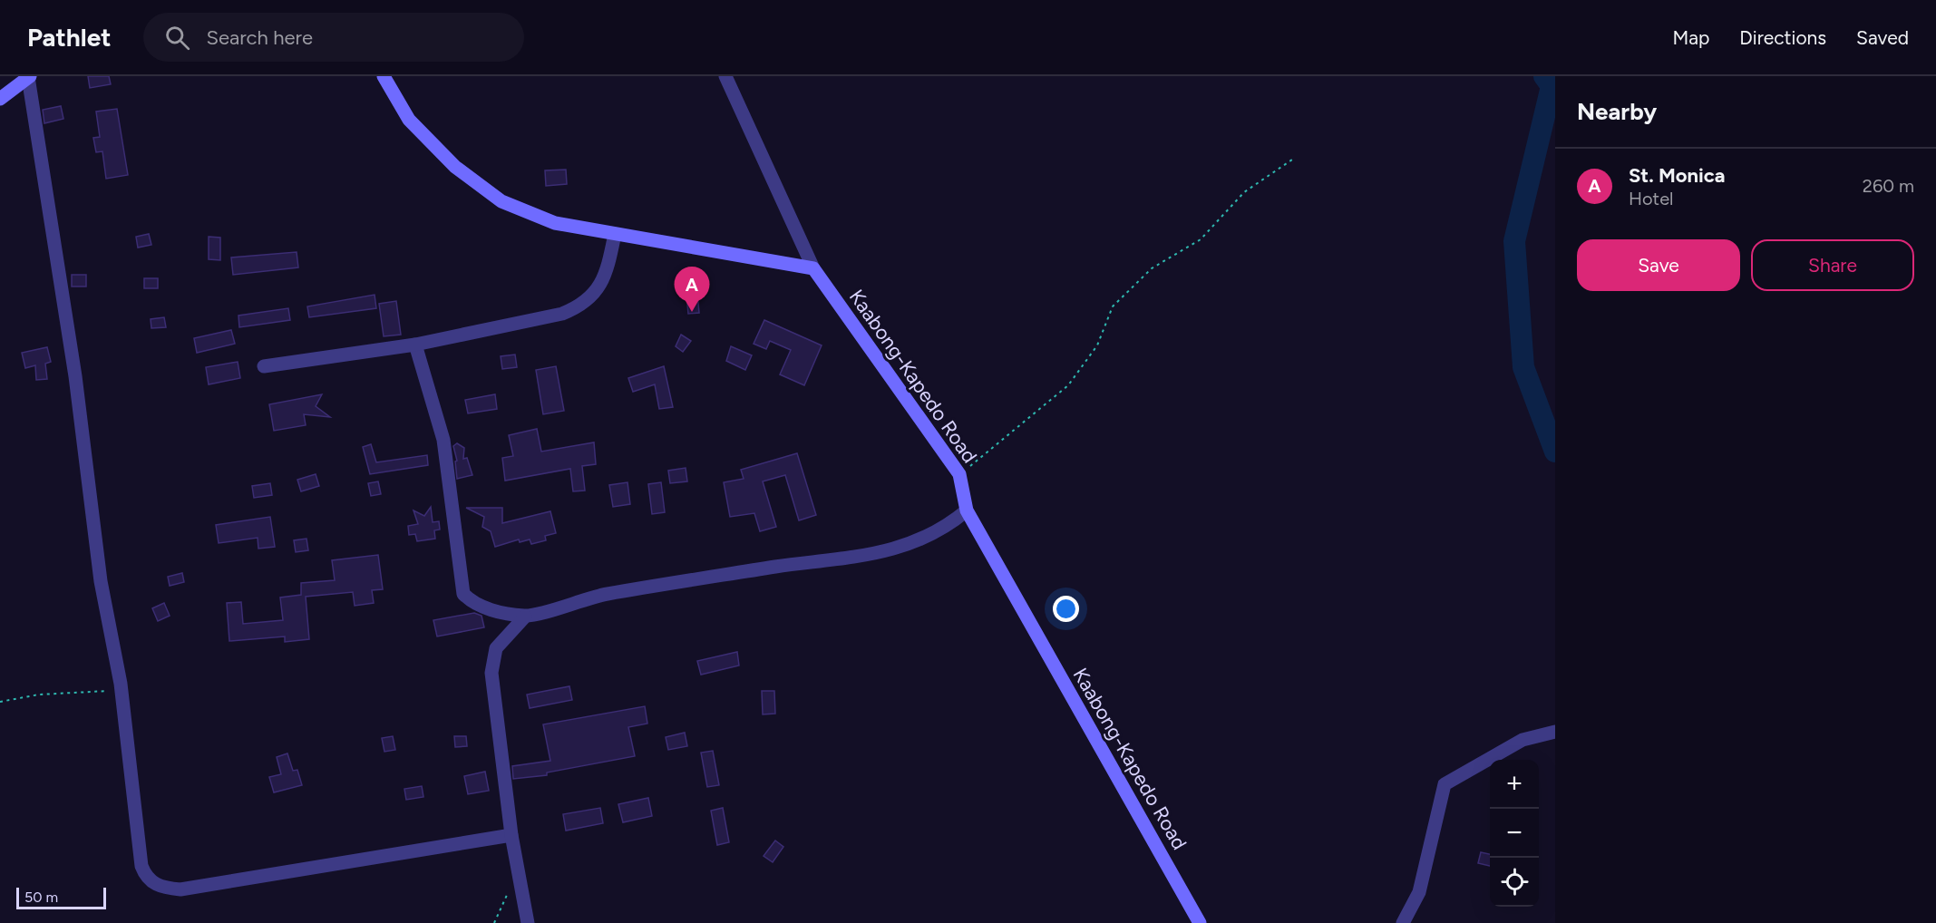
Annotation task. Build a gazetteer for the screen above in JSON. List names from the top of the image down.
{
  "streets": {
    "main road": ["Kaabong-Kapedo Road"]
  },
  "scale_bar": "50 m",
  "page": {
    "header": "Pathlet",
    "search": "Search here",
    "nav": ["Map", "Directions", "Saved"],
    "heading": "Nearby",
    "list": [
      {
        "mark": "A",
        "name": "St. Monica",
        "note": "Hotel",
        "value": "260 m"
      }
    ],
    "buttons": ["Save", "Share"],
    "pins": "A",
    "map_buttons": ["+", "−"],
    "scale": "50 m"
  }
}
